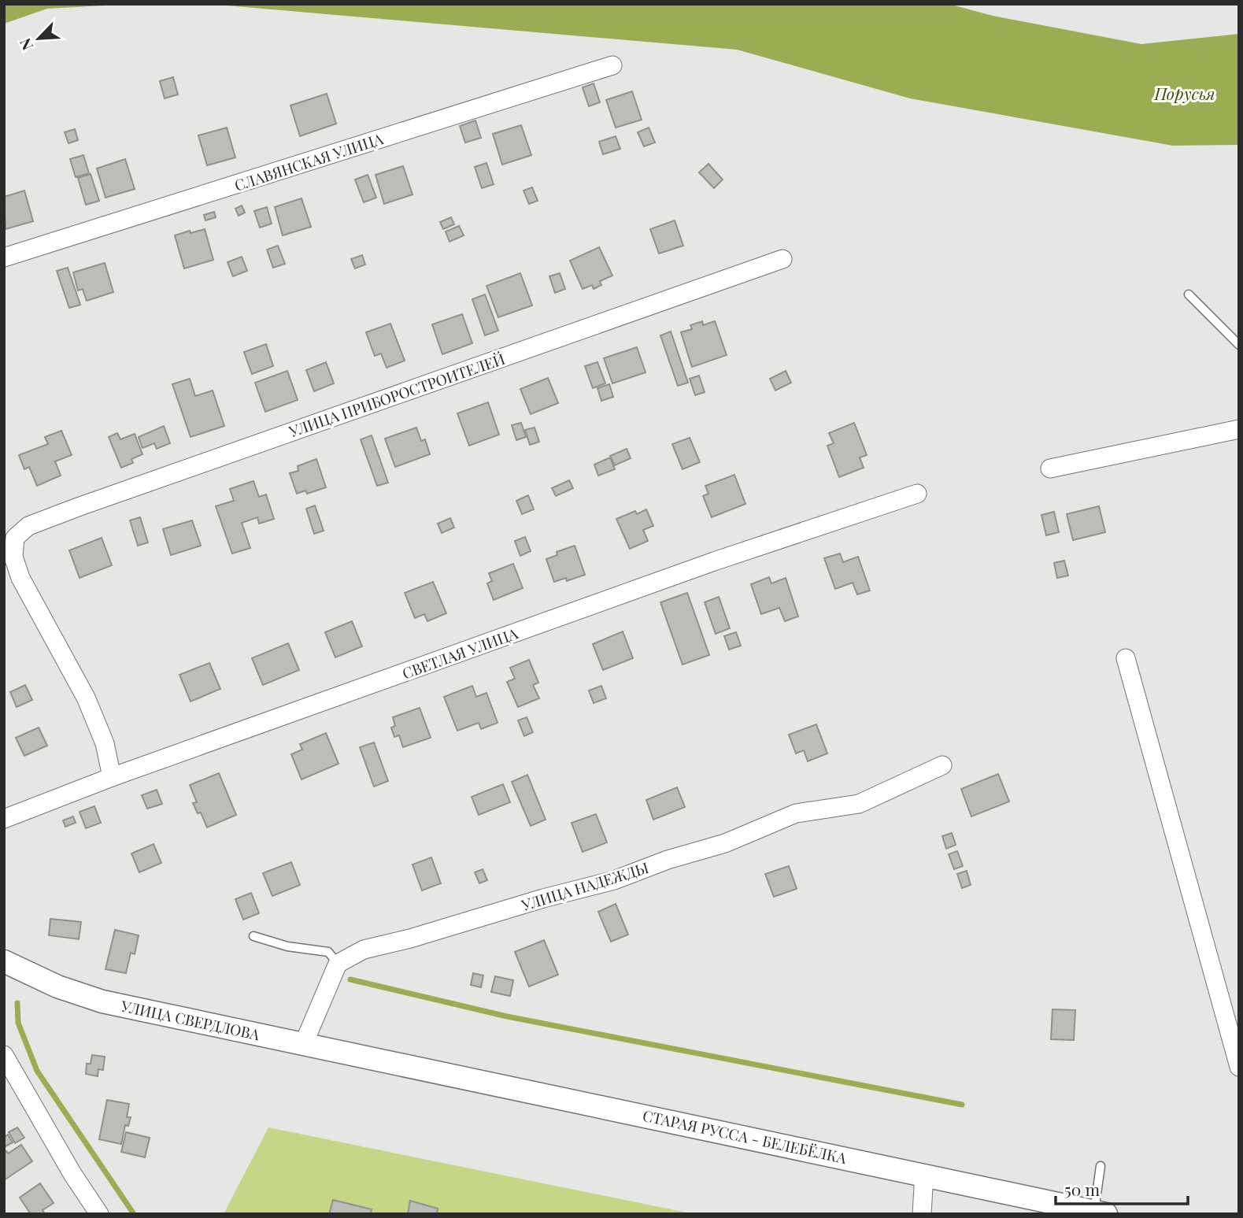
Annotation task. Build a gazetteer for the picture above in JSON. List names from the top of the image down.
{
  "streets": {
    "street": [
      "СЛАВЯНСКАЯ УЛИЦА",
      "УЛИЦА ПРИБОРОСТРОИТЕЛЕЙ",
      "СВЕТЛАЯ УЛИЦА",
      "УЛИЦА НАДЕЖДЫ",
      "УЛИЦА СВЕРДЛОВА",
      "СТАРАЯ РУССА - БЕЛЕБЁЛКА"
    ]
  },
  "crossings": [
    ["УЛИЦА ПРИБОРОСТРОИТЕЛЕЙ", "СВЕТЛАЯ УЛИЦА"],
    ["УЛИЦА СВЕРДЛОВА", "СТАРАЯ РУССА - БЕЛЕБЁЛКА"]
  ],
  "water": ["Порусья"],
  "scale_bar": "50 m",
  "north": "bottom left"
}
